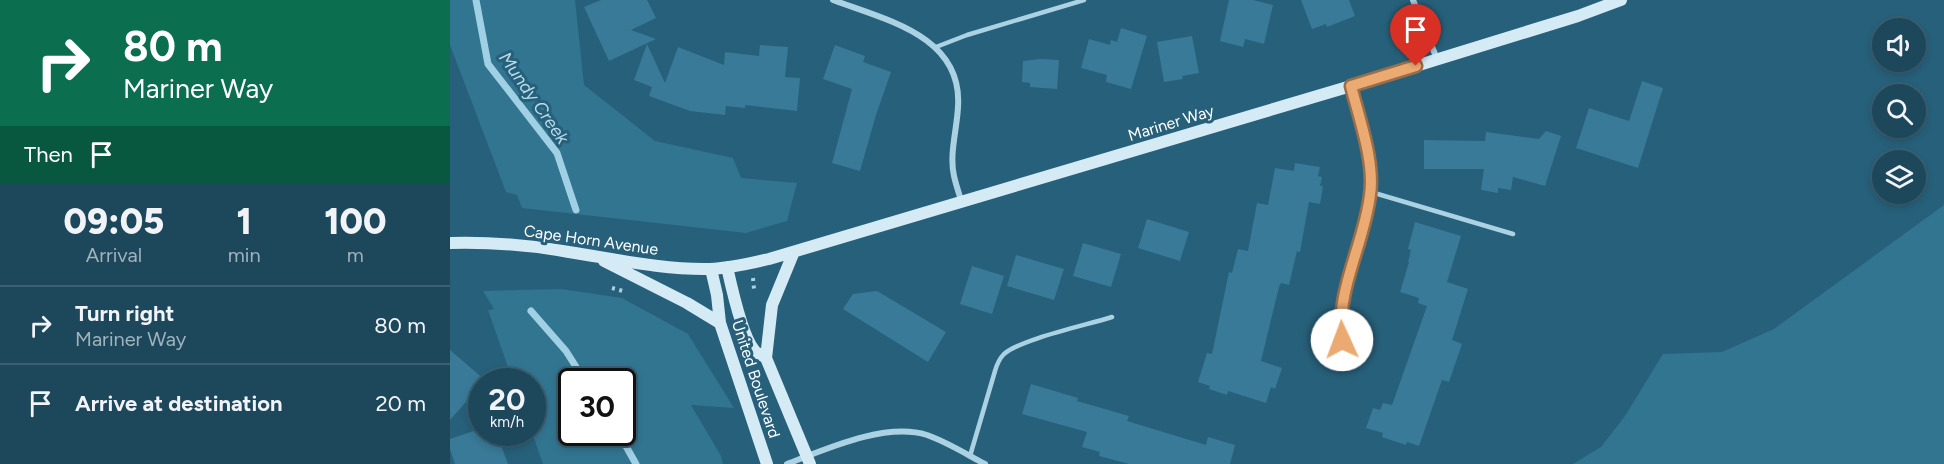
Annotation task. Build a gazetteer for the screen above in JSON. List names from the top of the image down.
{
  "streets": {
    "main road": ["Mariner Way", "Cape Horn Avenue", "United Boulevard"]
  },
  "crossings": [
    ["Mariner Way", "Cape Horn Avenue"],
    ["Mariner Way", "United Boulevard"],
    ["Cape Horn Avenue", "United Boulevard"]
  ],
  "water": ["Mundy Creek"],
  "page": {
    "turn": ["80 m", "Mariner Way"],
    "then": "Then",
    "eta": [
      "09:05",
      "Arrival",
      "1",
      "min",
      "100",
      "m"
    ],
    "list": [
      {
        "name": "Turn right",
        "note": "Mariner Way",
        "value": "80 m"
      },
      {
        "name": "Arrive at destination",
        "value": "20 m"
      }
    ],
    "speed": "20 km/h",
    "limit": "30"
  }
}
